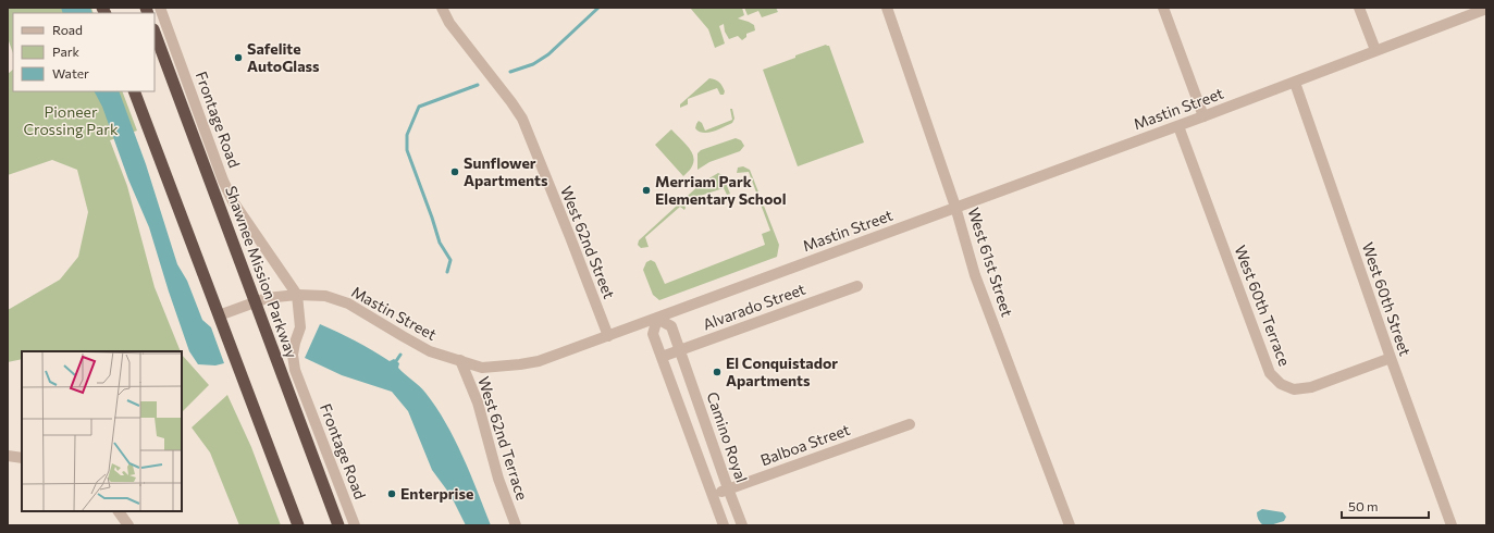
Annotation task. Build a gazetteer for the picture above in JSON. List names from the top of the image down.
{
  "streets": {
    "highway": ["Shawnee Mission Parkway"],
    "street": [
      "Mastin Street",
      "Frontage Road",
      "West 62nd Street",
      "West 61st Street",
      "West 60th Street",
      "West 60th Terrace",
      "Alvarado Street",
      "Camino Royal",
      "West 62nd Terrace",
      "Balboa Street"
    ]
  },
  "crossings": [
    ["Mastin Street", "Frontage Road"],
    ["Mastin Street", "West 62nd Street"],
    ["Mastin Street", "West 61st Street"],
    ["Mastin Street", "Shawnee Mission Parkway"],
    ["Mastin Street", "West 60th Street"],
    ["Mastin Street", "West 60th Terrace"],
    ["Mastin Street", "Camino Royal"],
    ["Mastin Street", "West 62nd Terrace"],
    ["West 60th Street", "West 60th Terrace"],
    ["Alvarado Street", "Camino Royal"],
    ["Camino Royal", "Balboa Street"]
  ],
  "parks": ["Pioneer Crossing Park"],
  "places": [
    "Safelite AutoGlass",
    "Sunflower Apartments",
    "Merriam Park Elementary School",
    "El Conquistador Apartments",
    "Enterprise"
  ],
  "legend": ["Road", "Park", "Water"],
  "scale_bar": "50 m"
}
